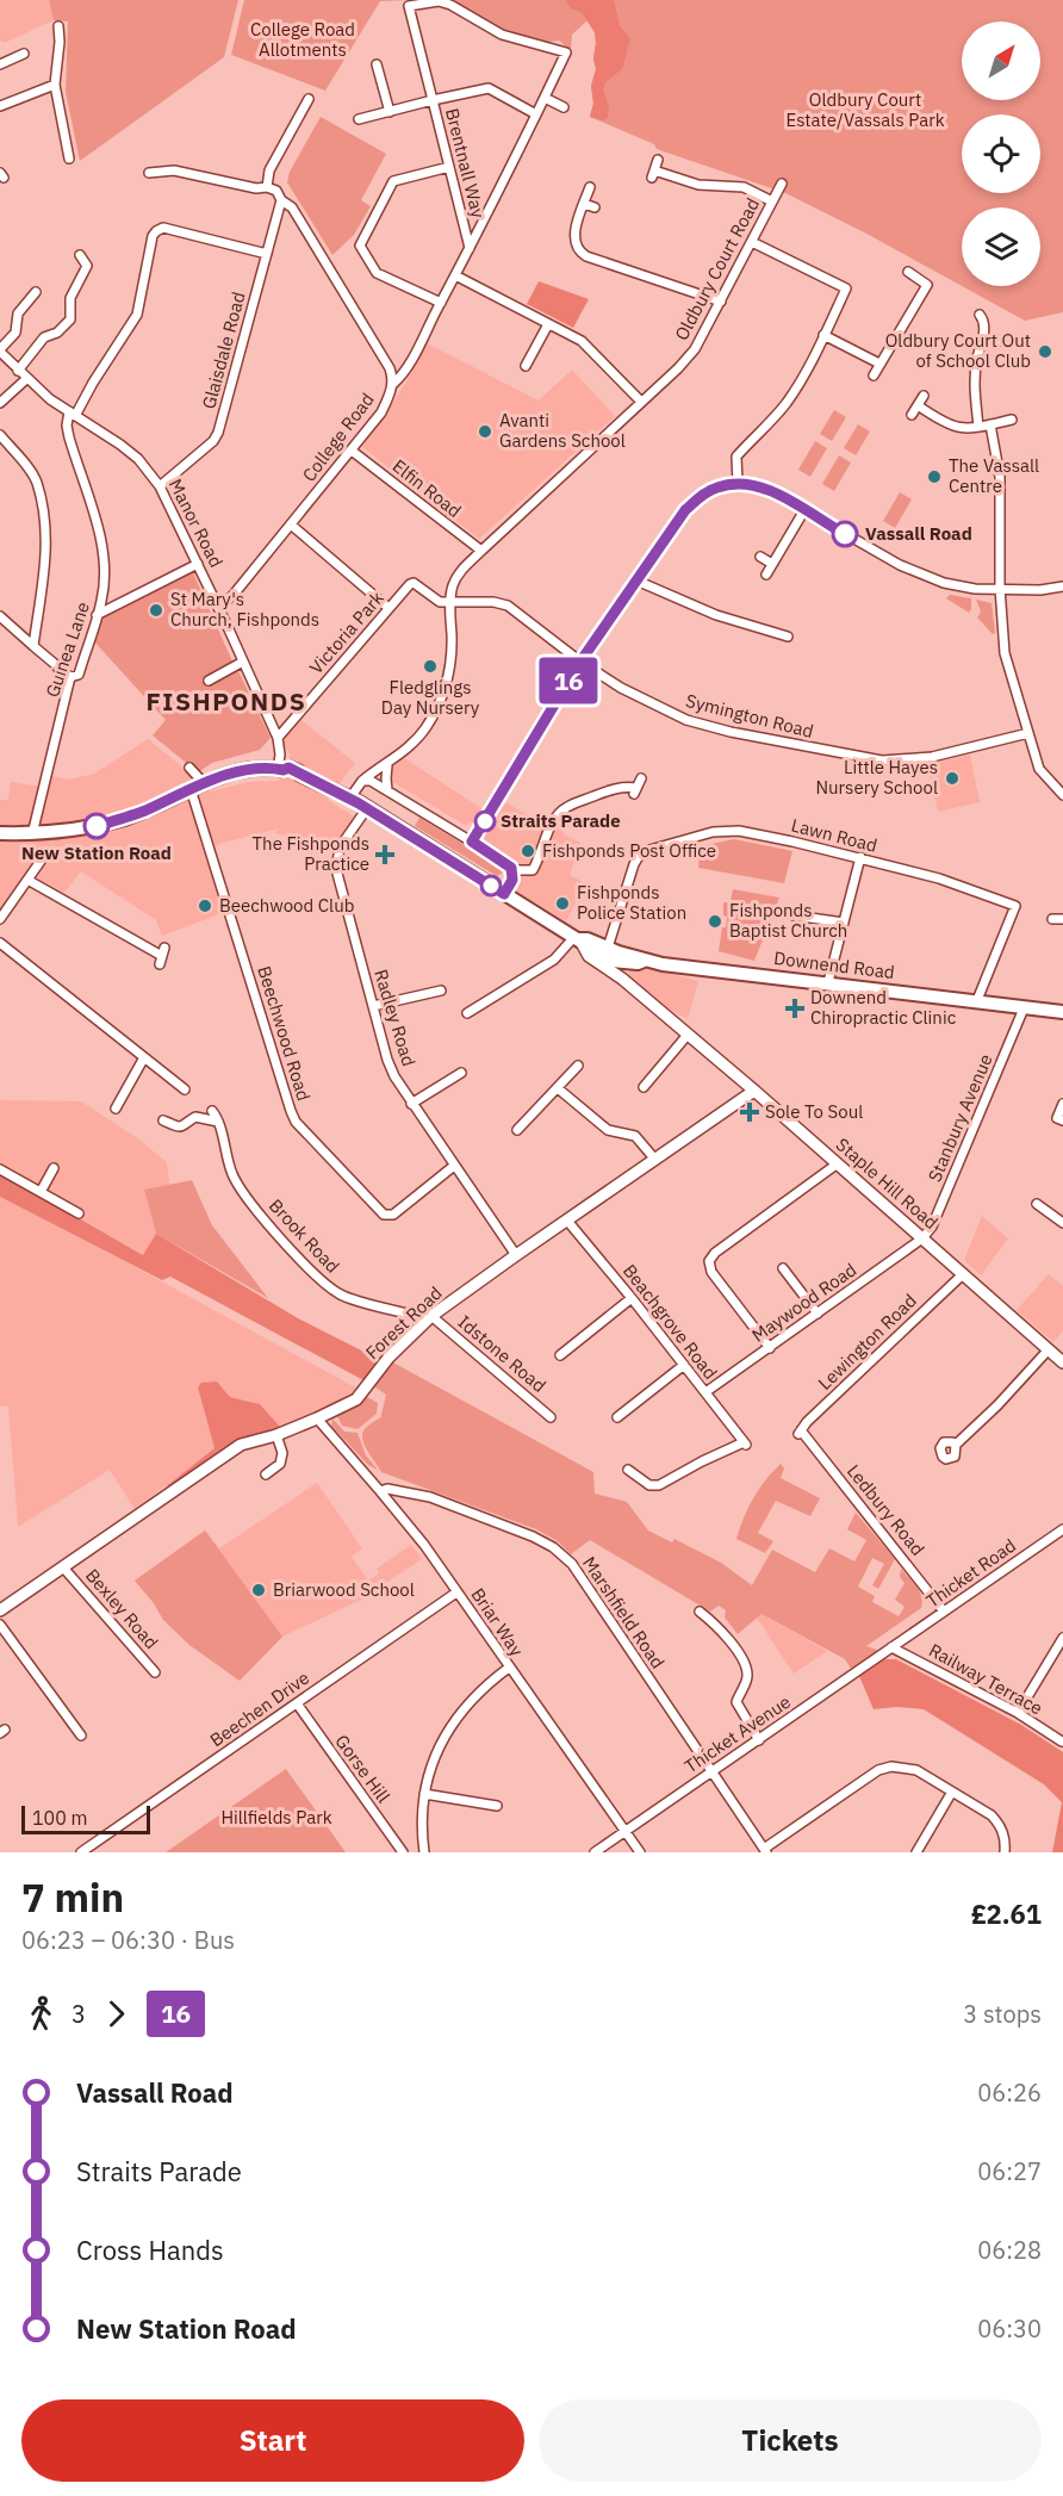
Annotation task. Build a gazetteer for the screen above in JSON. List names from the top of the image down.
{
  "streets": {
    "main road": ["Downend Road", "Staple Hill Road", "Forest Road"],
    "street": [
      "Brentnall Way",
      "Oldbury Court Road",
      "Glaisdale Road",
      "College Road",
      "Elfin Road",
      "Manor Road",
      "Victoria Park",
      "Guinea Lane",
      "Symington Road",
      "Lawn Road",
      "Radley Road",
      "Beechwood Road",
      "Stanbury Avenue",
      "Brook Road",
      "Maywood Road",
      "Beachgrove Road",
      "Lewington Road",
      "Idstone Road",
      "Ledbury Road",
      "Thicket Road",
      "Bexley Road",
      "Marshfield Road",
      "Briar Way",
      "Railway Terrace",
      "Beechen Drive",
      "Thicket Avenue",
      "Gorse Hill"
    ]
  },
  "crossings": [
    ["Brentnall Way", "College Road"],
    ["Oldbury Court Road", "Elfin Road"],
    ["Oldbury Court Road", "Victoria Park"],
    ["Oldbury Court Road", "Symington Road"],
    ["Glaisdale Road", "College Road"],
    ["Glaisdale Road", "Manor Road"],
    ["College Road", "Elfin Road"],
    ["College Road", "Manor Road"],
    ["Manor Road", "Victoria Park"],
    ["Manor Road", "Guinea Lane"],
    ["Manor Road", "Downend Road"],
    ["Victoria Park", "Symington Road"],
    ["Guinea Lane", "Downend Road"],
    ["Lawn Road", "Downend Road"],
    ["Lawn Road", "Staple Hill Road"],
    ["Downend Road", "Radley Road"],
    ["Downend Road", "Beechwood Road"],
    ["Downend Road", "Stanbury Avenue"],
    ["Downend Road", "Staple Hill Road"],
    ["Radley Road", "Beechwood Road"],
    ["Radley Road", "Forest Road"],
    ["Stanbury Avenue", "Staple Hill Road"],
    ["Stanbury Avenue", "Maywood Road"],
    ["Staple Hill Road", "Maywood Road"],
    ["Staple Hill Road", "Forest Road"],
    ["Staple Hill Road", "Lewington Road"],
    ["Brook Road", "Forest Road"],
    ["Brook Road", "Idstone Road"],
    ["Maywood Road", "Beachgrove Road"],
    ["Beachgrove Road", "Forest Road"],
    ["Forest Road", "Idstone Road"],
    ["Forest Road", "Bexley Road"],
    ["Forest Road", "Briar Way"],
    ["Lewington Road", "Ledbury Road"],
    ["Ledbury Road", "Thicket Road"],
    ["Thicket Road", "Railway Terrace"],
    ["Thicket Road", "Thicket Avenue"],
    ["Marshfield Road", "Briar Way"],
    ["Marshfield Road", "Thicket Avenue"],
    ["Briar Way", "Beechen Drive"],
    ["Briar Way", "Thicket Avenue"],
    ["Railway Terrace", "Thicket Avenue"],
    ["Beechen Drive", "Gorse Hill"]
  ],
  "districts": ["FISHPONDS"],
  "parks": ["College Road Allotments", "Oldbury Court Estate/Vassals Park", "Hillfields Park"],
  "places": {
    "other": [
      "Oldbury Court Out of School Club",
      "Avanti Gardens School",
      "The Vassall Centre",
      "Vassall Road",
      "St Mary's Church, Fishponds",
      "Fledglings Day Nursery",
      "Little Hayes Nursery School",
      "Straits Parade",
      "New Station Road",
      "Fishponds Post Office",
      "Fishponds Police Station",
      "Beechwood Club",
      "Fishponds Baptist Church",
      "Briarwood School"
    ],
    "health": ["The Fishponds Practice", "Downend Chiropractic Clinic", "Sole To Soul"]
  },
  "lines": ["bus line 16"],
  "scale_bar": "100 m",
  "north": "top right",
  "page": {
    "on_map": "16",
    "scale": "100 m",
    "heading": ["7 min", "06:23 – 06:30 · Bus", "£2.61"],
    "legs": ["3", "16", "3 stops"],
    "list": [
      {
        "name": "Vassall Road",
        "value": "06:26"
      },
      {
        "name": "Straits Parade",
        "value": "06:27"
      },
      {
        "name": "Cross Hands",
        "value": "06:28"
      },
      {
        "name": "New Station Road",
        "value": "06:30"
      }
    ],
    "buttons": ["Start", "Tickets"]
  }
}
